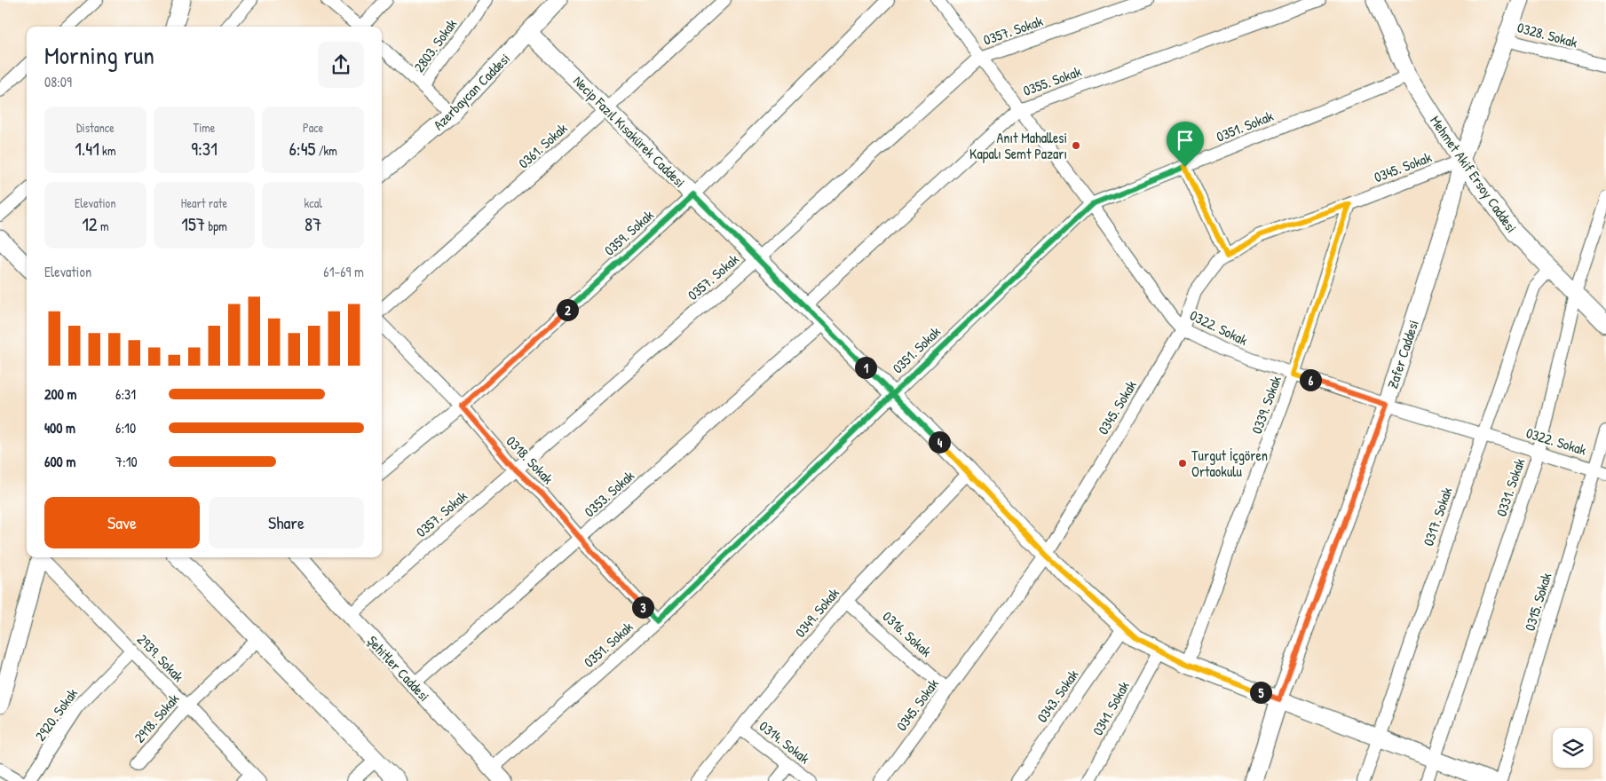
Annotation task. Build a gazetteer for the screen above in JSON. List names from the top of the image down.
{
  "streets": {
    "street": [
      "0357. Sokak",
      "0328. Sokak",
      "2803. Sokak",
      "0355. Sokak",
      "Azerbaycan Caddesi",
      "0351. Sokak",
      "Necip Fazıl Kısakürek Caddesi",
      "0361. Sokak",
      "0345. Sokak",
      "Mehmet Akif Ersoy Caddesi",
      "0359. Sokak",
      "0322. Sokak",
      "Zafer Caddesi",
      "0339. Sokak",
      "0318. Sokak",
      "0331. Sokak",
      "0353. Sokak",
      "0317. Sokak",
      "0315. Sokak",
      "0349. Sokak",
      "0316. Sokak",
      "2939. Sokak",
      "Şehitler Caddesi",
      "0343. Sokak",
      "0341. Sokak",
      "2920. Sokak",
      "2918. Sokak",
      "0314. Sokak"
    ]
  },
  "crossings": [
    ["0357. Sokak", "Necip Fazıl Kısakürek Caddesi"],
    ["0357. Sokak", "0322. Sokak"],
    ["0357. Sokak", "0318. Sokak"],
    ["0357. Sokak", "Şehitler Caddesi"],
    ["0328. Sokak", "Zafer Caddesi"],
    ["0355. Sokak", "Necip Fazıl Kısakürek Caddesi"],
    ["0355. Sokak", "0322. Sokak"],
    ["Azerbaycan Caddesi", "Necip Fazıl Kısakürek Caddesi"],
    ["0351. Sokak", "Necip Fazıl Kısakürek Caddesi"],
    ["0351. Sokak", "Mehmet Akif Ersoy Caddesi"],
    ["0351. Sokak", "0322. Sokak"],
    ["0351. Sokak", "0318. Sokak"],
    ["0351. Sokak", "Şehitler Caddesi"],
    ["Necip Fazıl Kısakürek Caddesi", "0361. Sokak"],
    ["Necip Fazıl Kısakürek Caddesi", "0345. Sokak"],
    ["Necip Fazıl Kısakürek Caddesi", "0359. Sokak"],
    ["Necip Fazıl Kısakürek Caddesi", "Zafer Caddesi"],
    ["Necip Fazıl Kısakürek Caddesi", "0339. Sokak"],
    ["Necip Fazıl Kısakürek Caddesi", "0331. Sokak"],
    ["Necip Fazıl Kısakürek Caddesi", "0353. Sokak"],
    ["Necip Fazıl Kısakürek Caddesi", "0317. Sokak"],
    ["Necip Fazıl Kısakürek Caddesi", "0349. Sokak"],
    ["Necip Fazıl Kısakürek Caddesi", "0343. Sokak"],
    ["Necip Fazıl Kısakürek Caddesi", "0341. Sokak"],
    ["0345. Sokak", "Mehmet Akif Ersoy Caddesi"],
    ["0345. Sokak", "0322. Sokak"],
    ["0345. Sokak", "Zafer Caddesi"],
    ["0345. Sokak", "0339. Sokak"],
    ["0345. Sokak", "0316. Sokak"],
    ["Mehmet Akif Ersoy Caddesi", "Zafer Caddesi"],
    ["Mehmet Akif Ersoy Caddesi", "0331. Sokak"],
    ["Mehmet Akif Ersoy Caddesi", "0317. Sokak"],
    ["0359. Sokak", "0318. Sokak"],
    ["0322. Sokak", "Zafer Caddesi"],
    ["0322. Sokak", "0339. Sokak"],
    ["0322. Sokak", "0331. Sokak"],
    ["0322. Sokak", "0317. Sokak"],
    ["0322. Sokak", "0315. Sokak"],
    ["0318. Sokak", "0353. Sokak"],
    ["0353. Sokak", "Şehitler Caddesi"],
    ["0349. Sokak", "0316. Sokak"],
    ["0349. Sokak", "0314. Sokak"],
    ["2939. Sokak", "2920. Sokak"],
    ["2939. Sokak", "2918. Sokak"]
  ],
  "places": ["Anıt Mahallesi Kapalı Semt Pazarı", "Turgut İçgören Ortaokulu"],
  "page": {
    "heading": ["Morning run", "08:09"],
    "stats": [
      ["Distance", "1.41 km"],
      ["Time", "9:31"],
      ["Pace", "6:45 /km"],
      ["Elevation", "12 m"],
      ["Heart rate", "157 bpm"],
      ["kcal", "87"]
    ],
    "chart": ["Elevation", "61–69 m"],
    "pins": [
      "2",
      "1",
      "6",
      "4",
      "3",
      "5"
    ],
    "list": [
      {
        "name": "200 m",
        "note": "6:31"
      },
      {
        "name": "400 m",
        "note": "6:10"
      },
      {
        "name": "600 m",
        "note": "7:10"
      }
    ],
    "buttons": ["Save", "Share"]
  }
}
